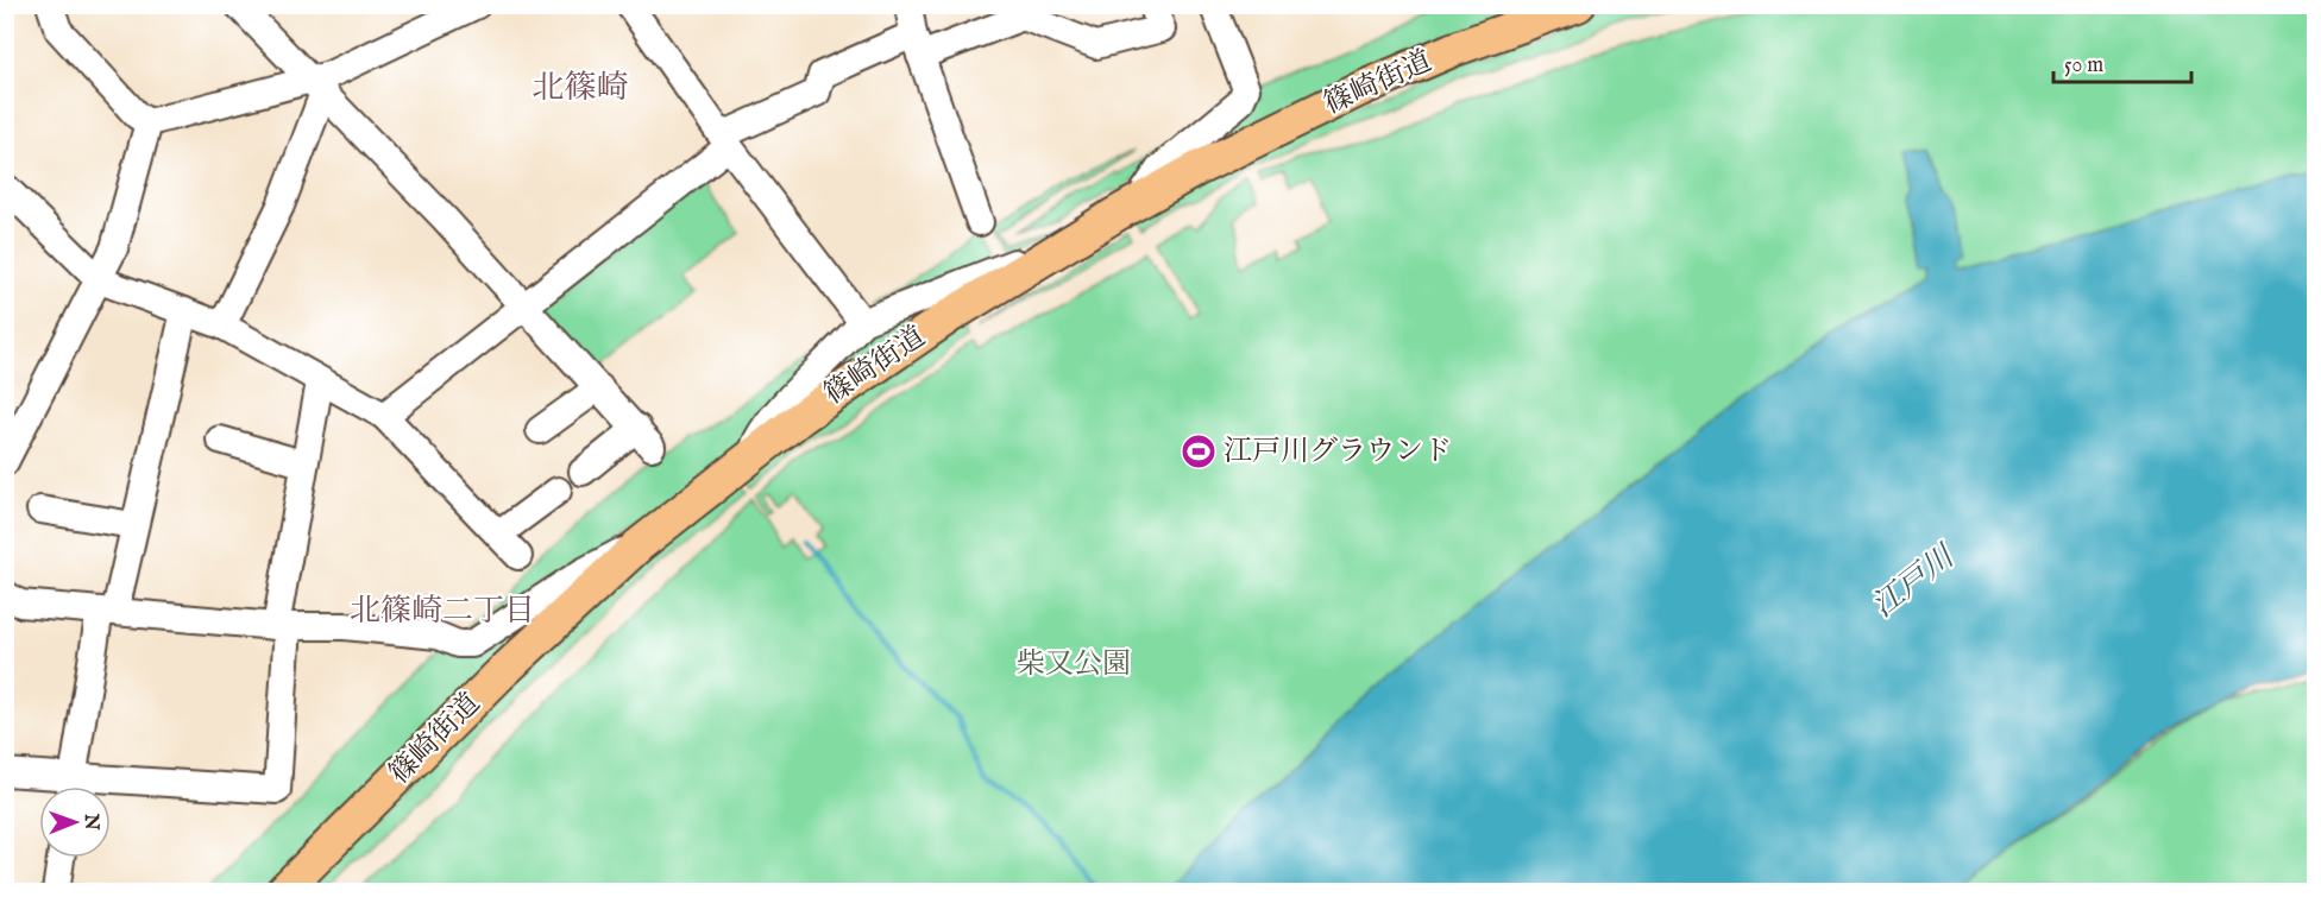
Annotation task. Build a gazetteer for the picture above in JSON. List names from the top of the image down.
{
  "streets": {
    "main road": ["篠崎街道"]
  },
  "districts": ["北篠崎", "北篠崎二丁目"],
  "water": ["江戸川"],
  "parks": ["柴又公園"],
  "places": {
    "sports": ["江戸川グラウンド"]
  },
  "scale_bar": "50 m",
  "north": "right"
}
